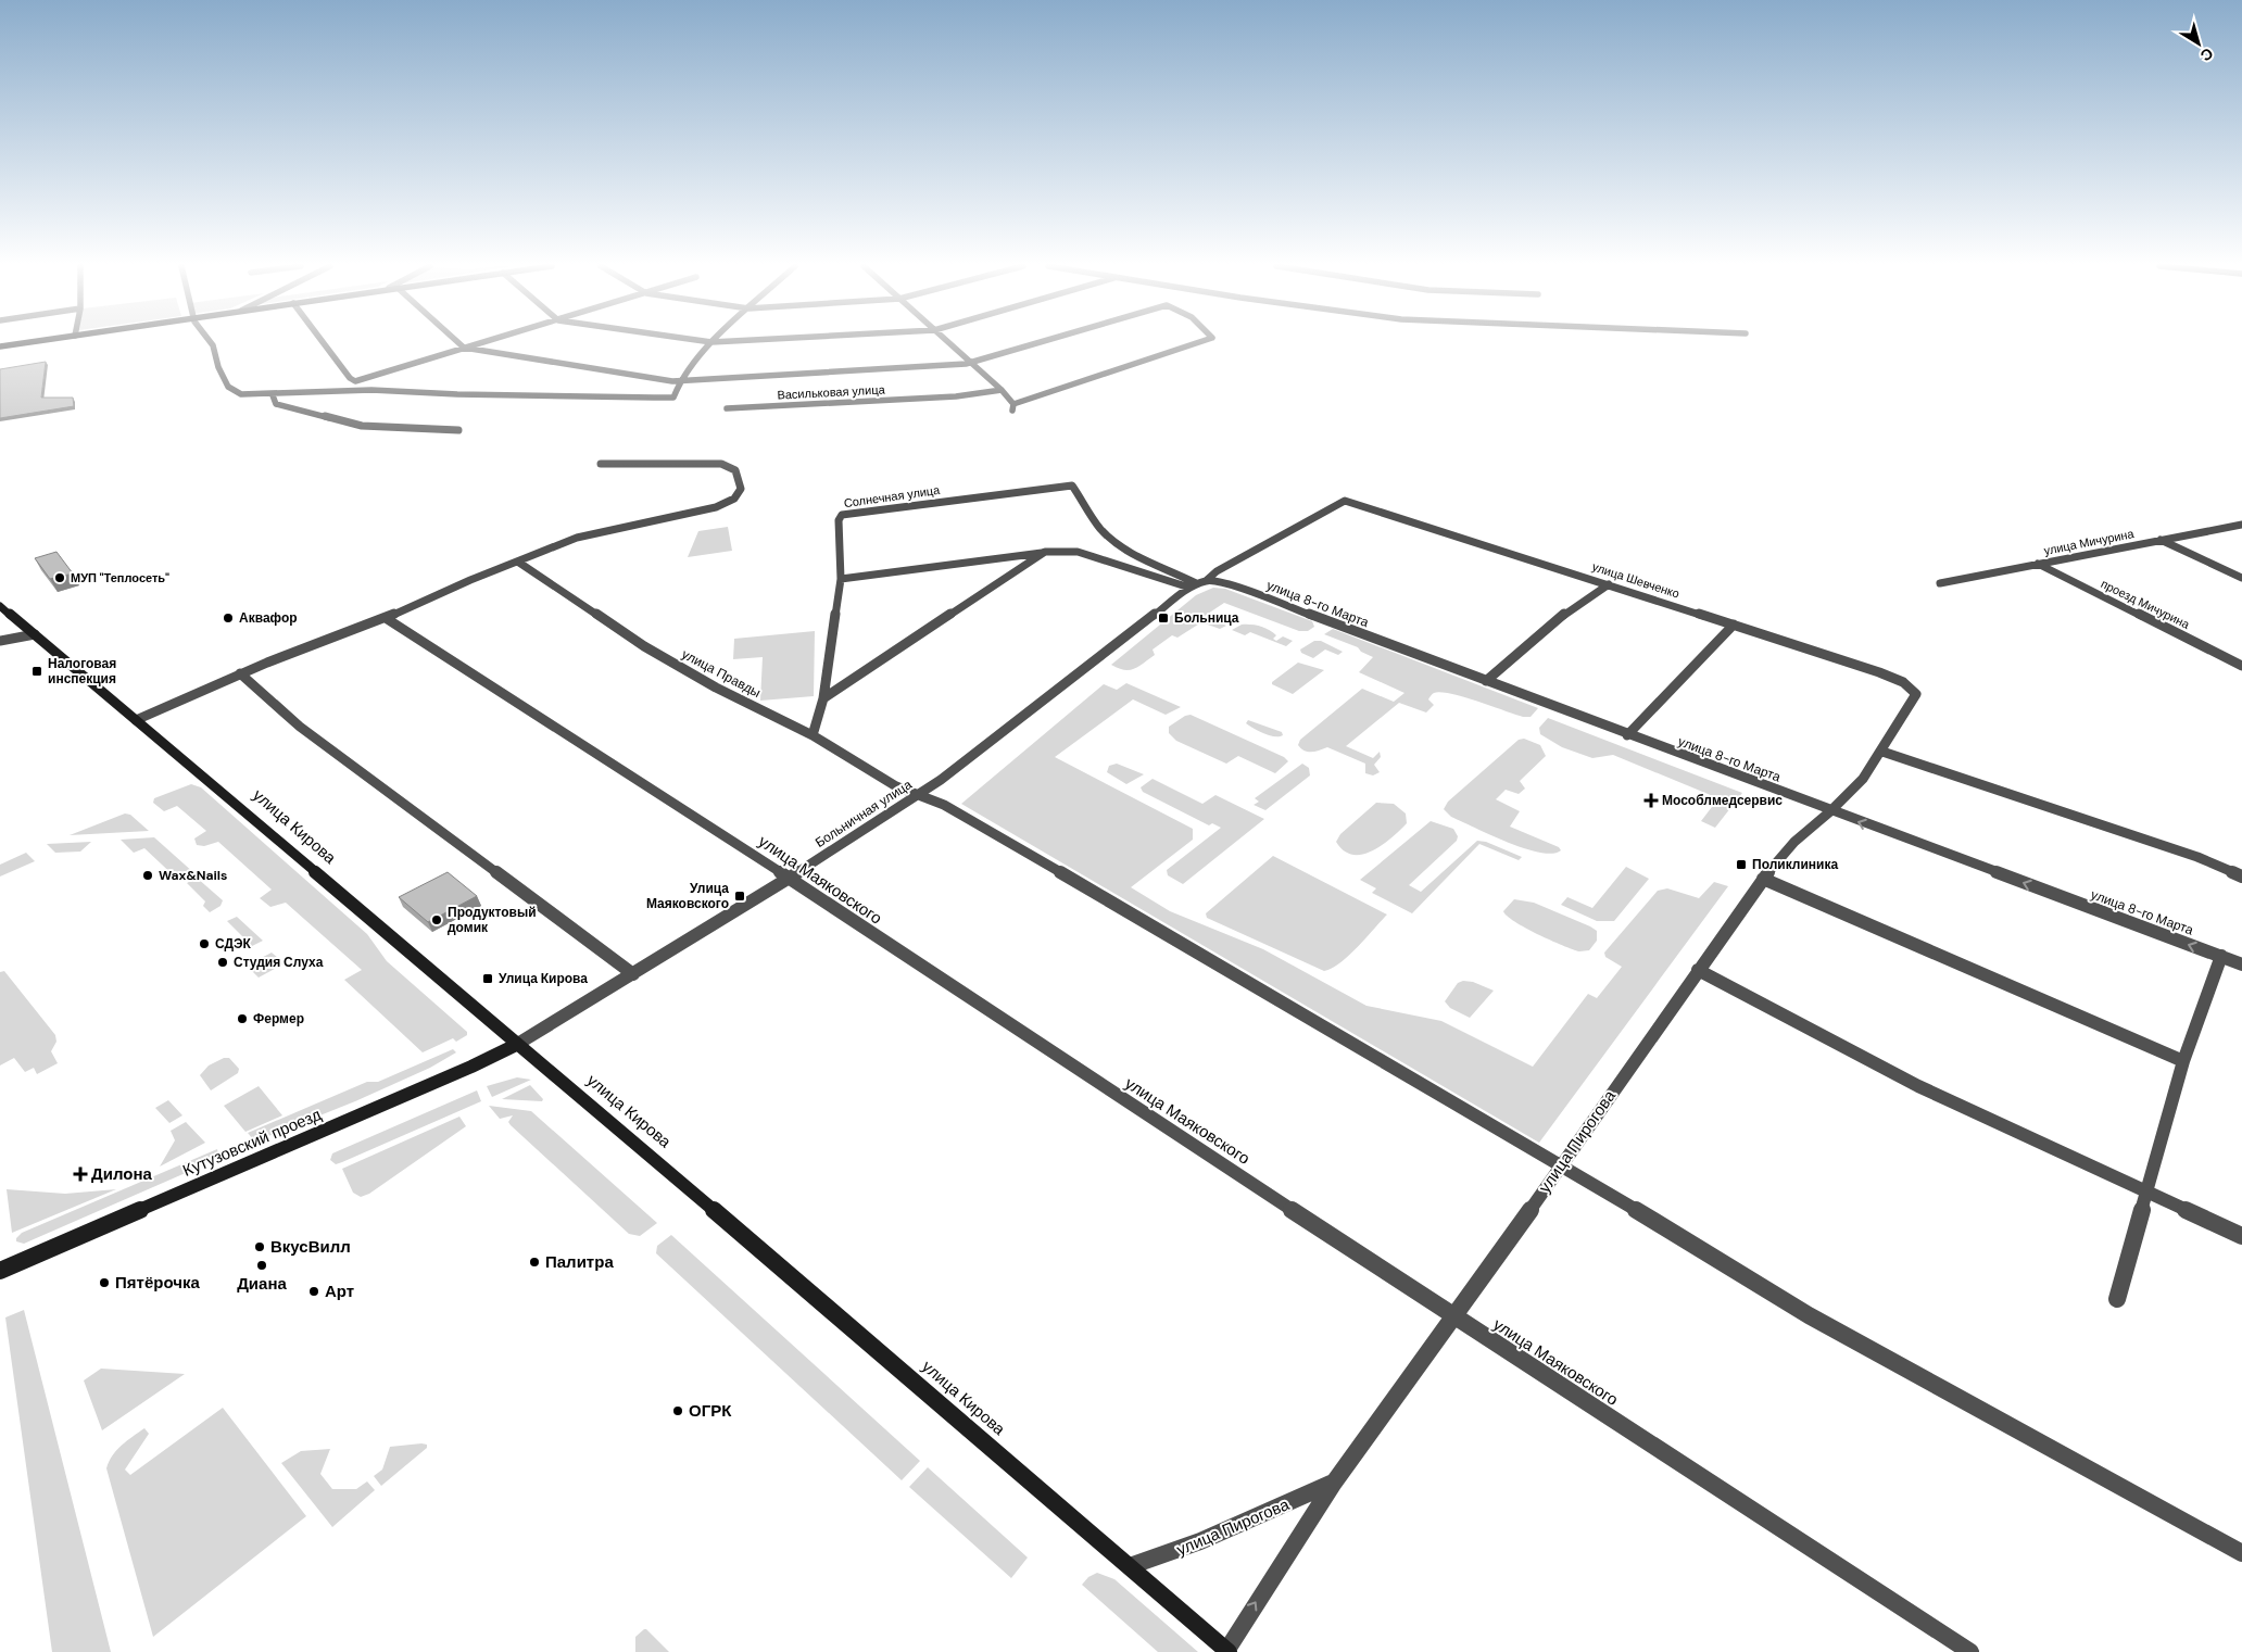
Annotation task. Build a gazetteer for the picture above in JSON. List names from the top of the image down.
{
  "streets": {
    "street": [
      "Васильковая улица",
      "Солнечная улица",
      "улица Мичурина",
      "улица Шевченко",
      "улица 8-го Марта",
      "проезд Мичурина",
      "улица Правды",
      "Больничная улица",
      "улица Кирова",
      "улица Маяковского",
      "улица Пирогова",
      "Кутузовский проезд"
    ]
  },
  "crossings": [
    ["Солнечная улица", "улица Правды"],
    ["Солнечная улица", "Больничная улица"],
    ["улица Мичурина", "проезд Мичурина"],
    ["улица Шевченко", "улица 8-го Марта"],
    ["улица Шевченко", "Больничная улица"],
    ["улица Шевченко", "улица Пирогова"],
    ["улица 8-го Марта", "Больничная улица"],
    ["улица 8-го Марта", "улица Пирогова"],
    ["улица Правды", "Больничная улица"],
    ["улица Правды", "улица Пирогова"],
    ["Больничная улица", "улица Кирова"],
    ["Больничная улица", "улица Маяковского"],
    ["Больничная улица", "Кутузовский проезд"],
    ["улица Кирова", "улица Пирогова"],
    ["улица Кирова", "Кутузовский проезд"],
    ["улица Маяковского", "улица Пирогова"]
  ],
  "places": {
    "other": [
      "МУП \"Теплосеть\"",
      "Аквафор",
      "Wax&Nails",
      "Продуктовый домик",
      "СДЭК",
      "Студия Слуха",
      "Фермер",
      "ВкусВилл",
      "Палитра",
      "Диана",
      "Пятёрочка",
      "Арт",
      "ОГРК"
    ],
    "transit": [
      "Больница",
      "Налоговая инспекция",
      "Поликлиника",
      "Улица Маяковского",
      "Улица Кирова"
    ],
    "health": ["Мособлмедсервис", "Дилона"]
  },
  "north": "bottom right"
}
